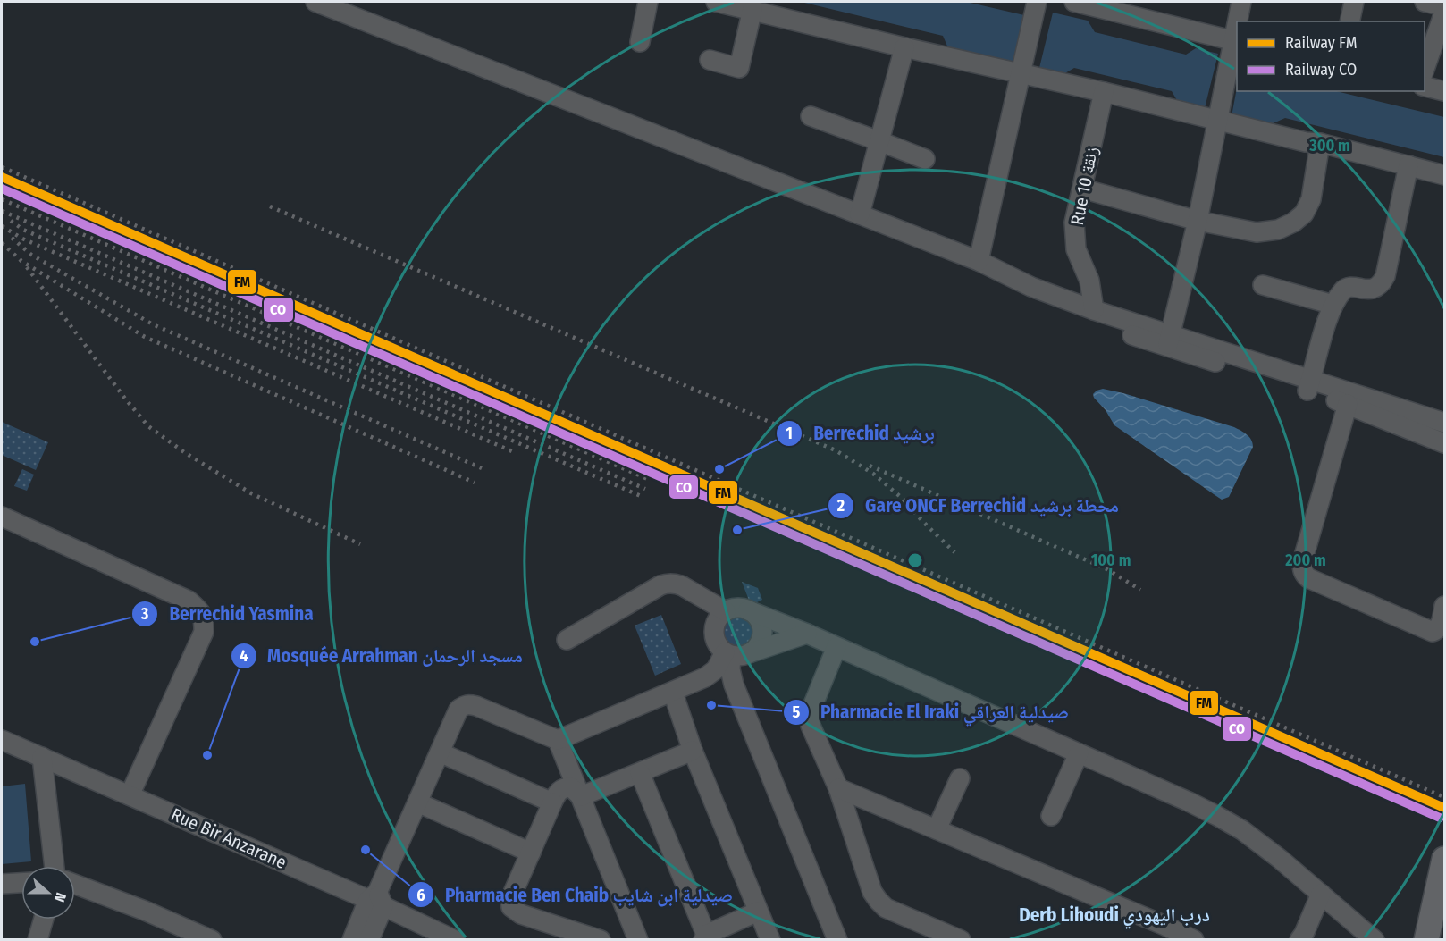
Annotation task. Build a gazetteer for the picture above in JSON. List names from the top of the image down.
{
  "streets": {
    "street": ["Rue 10 زنقة", "Rue Bir Anzarane"]
  },
  "districts": ["Derb Lihoudi درب اليهودي"],
  "places": [
    "Berrechid برشيد",
    "Gare ONCF Berrechid محطة برشيد",
    "Berrechid Yasmina",
    "Pharmacie El Iraki صيدلية العراقي",
    "Mosquée Arrahman مسجد الرحمان",
    "Pharmacie Ben Chaib صيدلية ابن شايب"
  ],
  "lines": ["rail line FM", "rail line CO"],
  "legend": ["Railway FM", "Railway CO"],
  "north": "right",
  "rings": ["300 m", "100 m", "200 m"]
}
